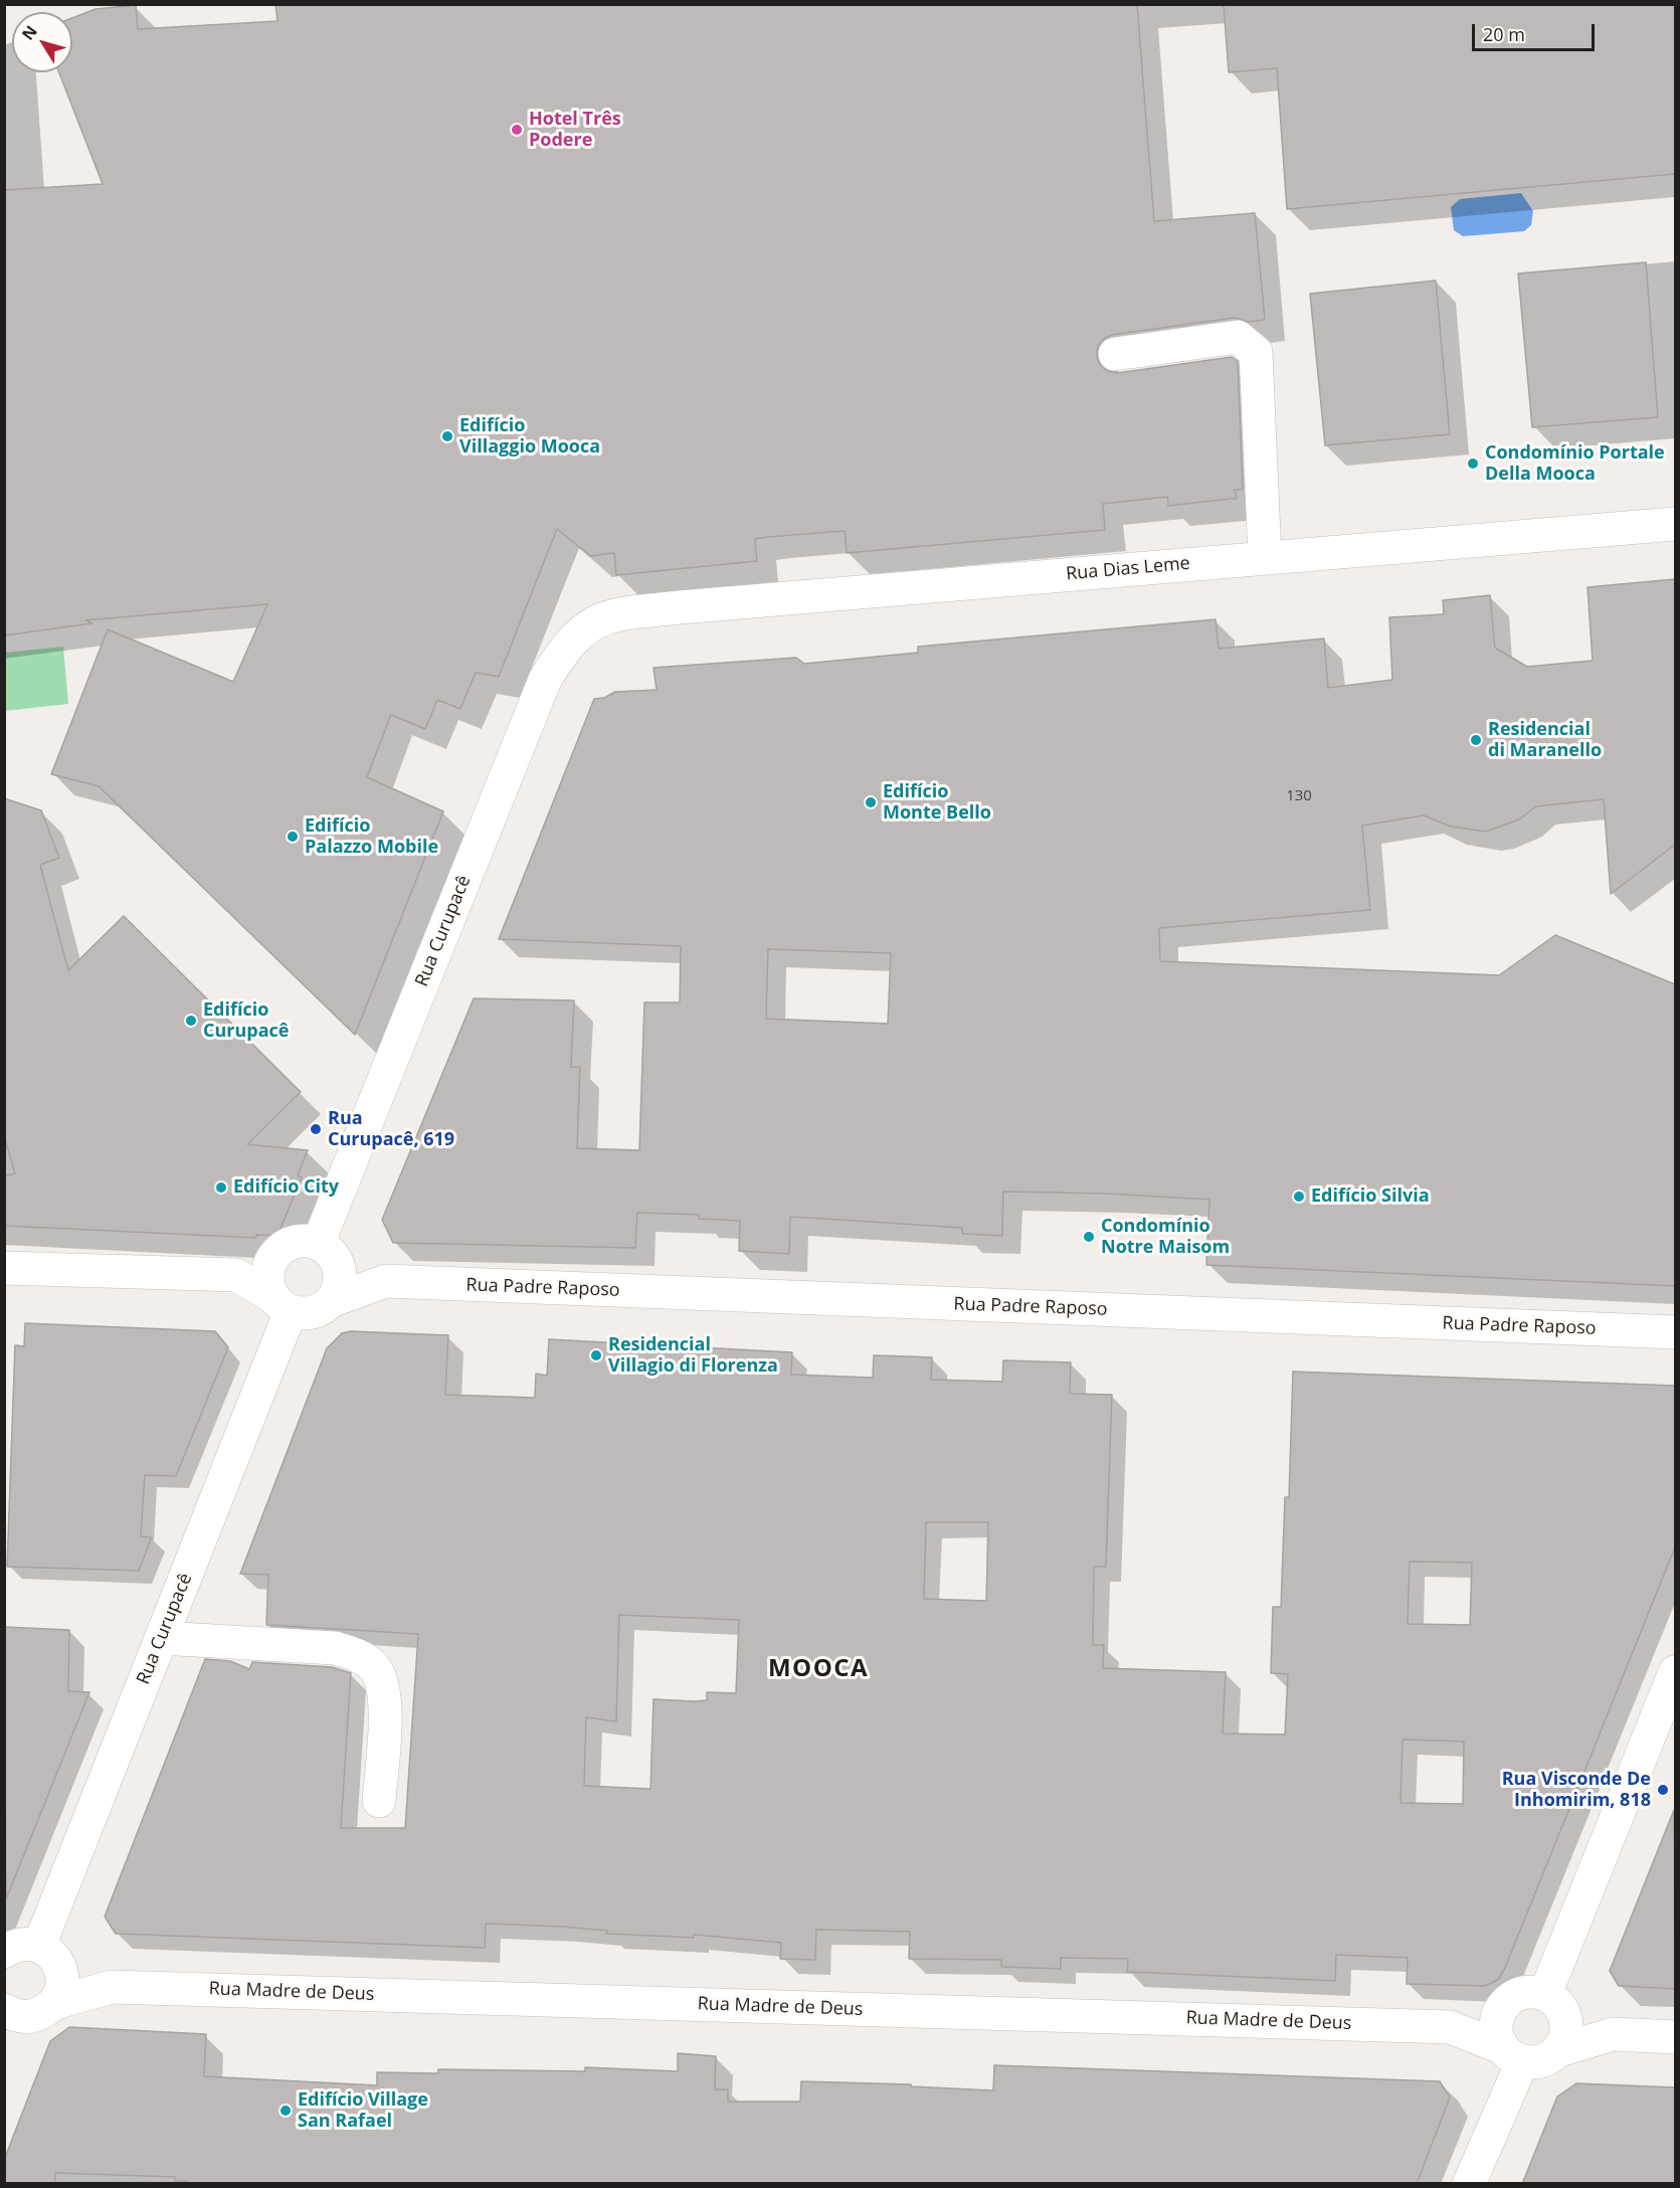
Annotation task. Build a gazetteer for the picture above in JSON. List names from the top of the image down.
{
  "streets": {
    "street": [
      "Rua Dias Leme",
      "Rua Curupacê",
      "Rua Padre Raposo",
      "Rua Madre de Deus"
    ]
  },
  "crossings": [
    ["Rua Dias Leme", "Rua Curupacê"],
    ["Rua Curupacê", "Rua Padre Raposo"],
    ["Rua Curupacê", "Rua Madre de Deus"]
  ],
  "districts": ["MOOCA"],
  "places": [
    "Hotel Três Podere",
    "Edifício Villaggio Mooca",
    "Condomínio Portale Della Mooca",
    "Residencial di Maranello",
    "Edifício Monte Bello",
    "Edifício Palazzo Mobile",
    "Edifício Curupacê",
    "Rua Curupacê, 619",
    "Edifício City",
    "Edifício Silvia",
    "Condomínio Notre Maisom",
    "Residencial Villagio di Florenza",
    "Rua Visconde De Inhomirim, 818",
    "Edifício Village San Rafael"
  ],
  "house_numbers": ["130"],
  "scale_bar": "20 m",
  "north": "top left"
}
